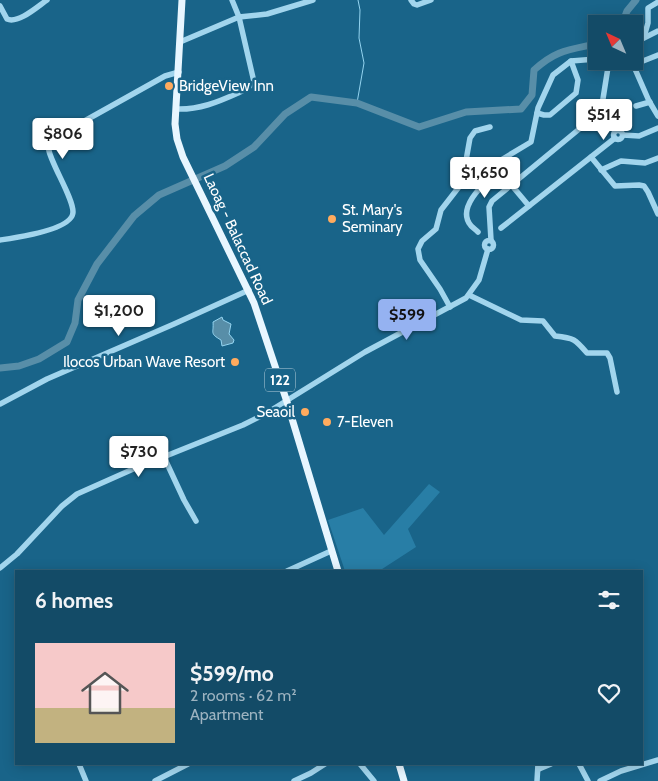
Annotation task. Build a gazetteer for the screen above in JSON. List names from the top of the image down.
{
  "streets": {
    "main road": ["Laoag - Balaccad Road", "122"]
  },
  "places": [
    "BridgeView Inn",
    "St. Mary's Seminary",
    "Ilocos Urban Wave Resort",
    "Seaoil",
    "7-Eleven"
  ],
  "north": "top left",
  "page": {
    "price": [
      "$514",
      "$806",
      "$1,650",
      "$1,200",
      "$599",
      "$730"
    ],
    "heading": "6 homes",
    "list": [
      {
        "name": "$599/mo",
        "note": "2 rooms · 62 m² · Apartment"
      }
    ]
  }
}
